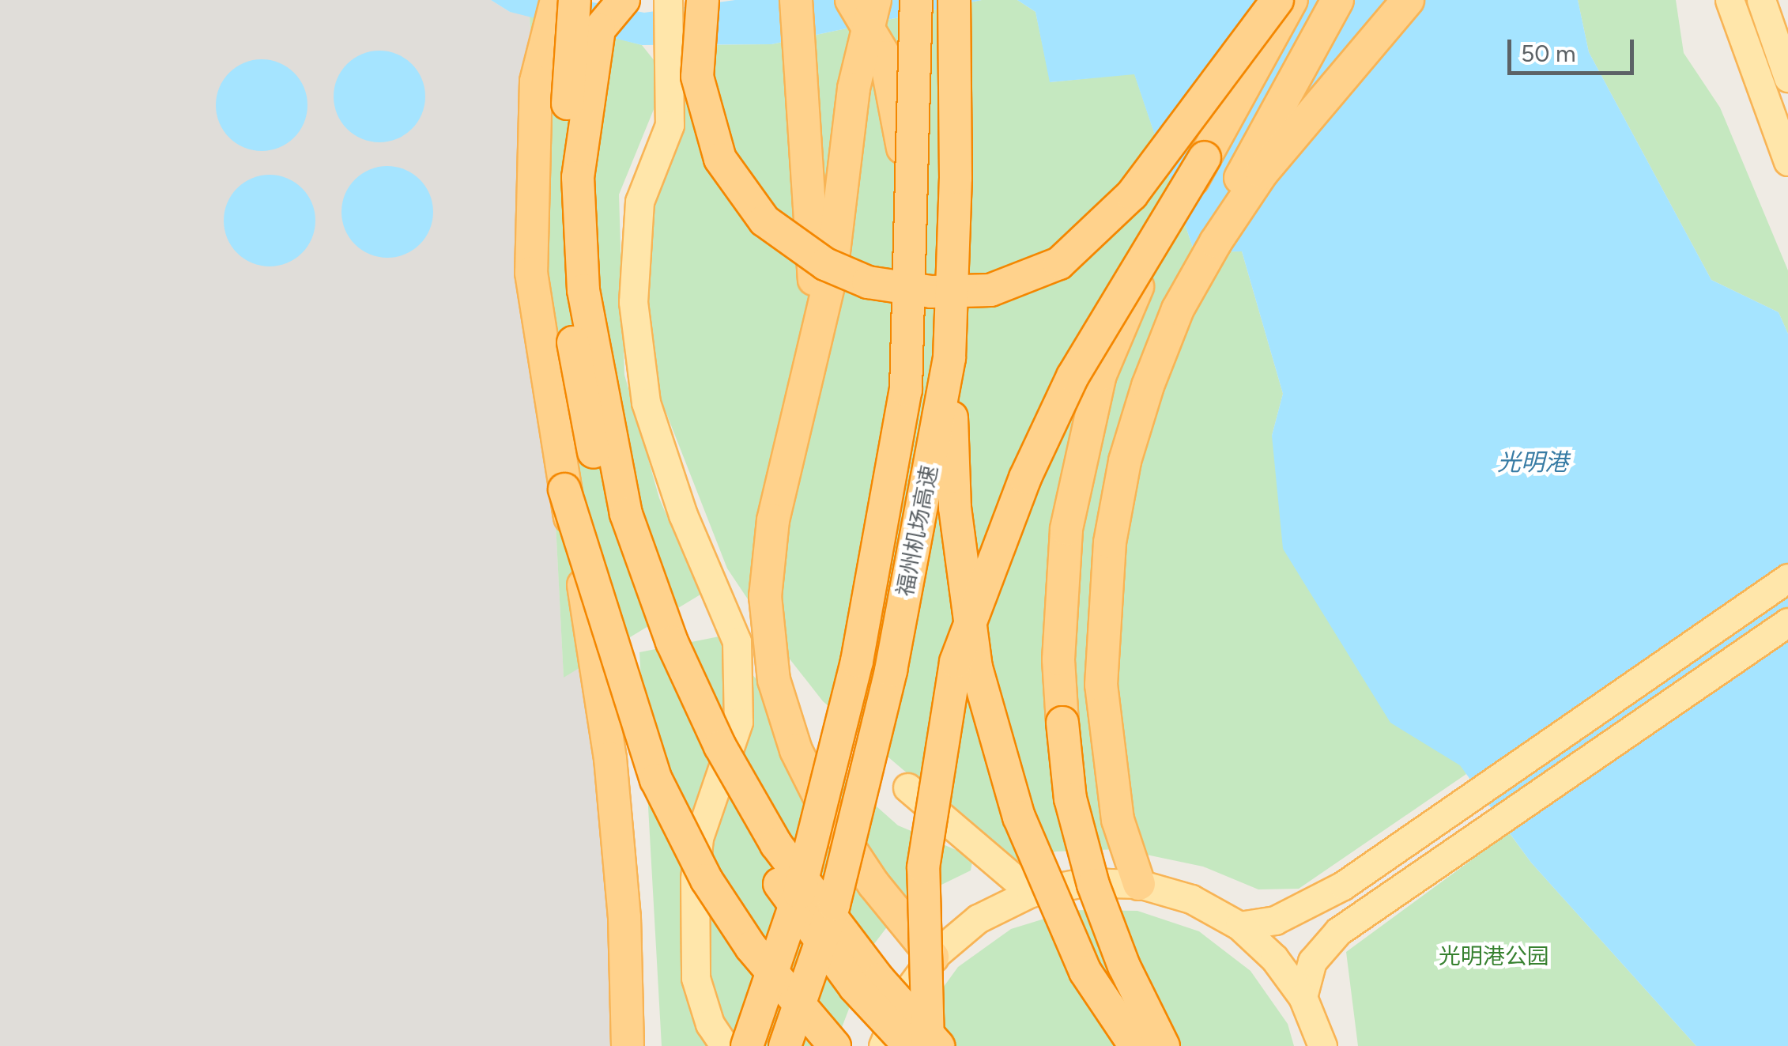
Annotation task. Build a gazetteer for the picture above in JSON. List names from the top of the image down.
{
  "streets": {
    "highway": ["福州机场高速"]
  },
  "water": ["光明港"],
  "parks": ["光明港公园"],
  "scale_bar": "50 m"
}
